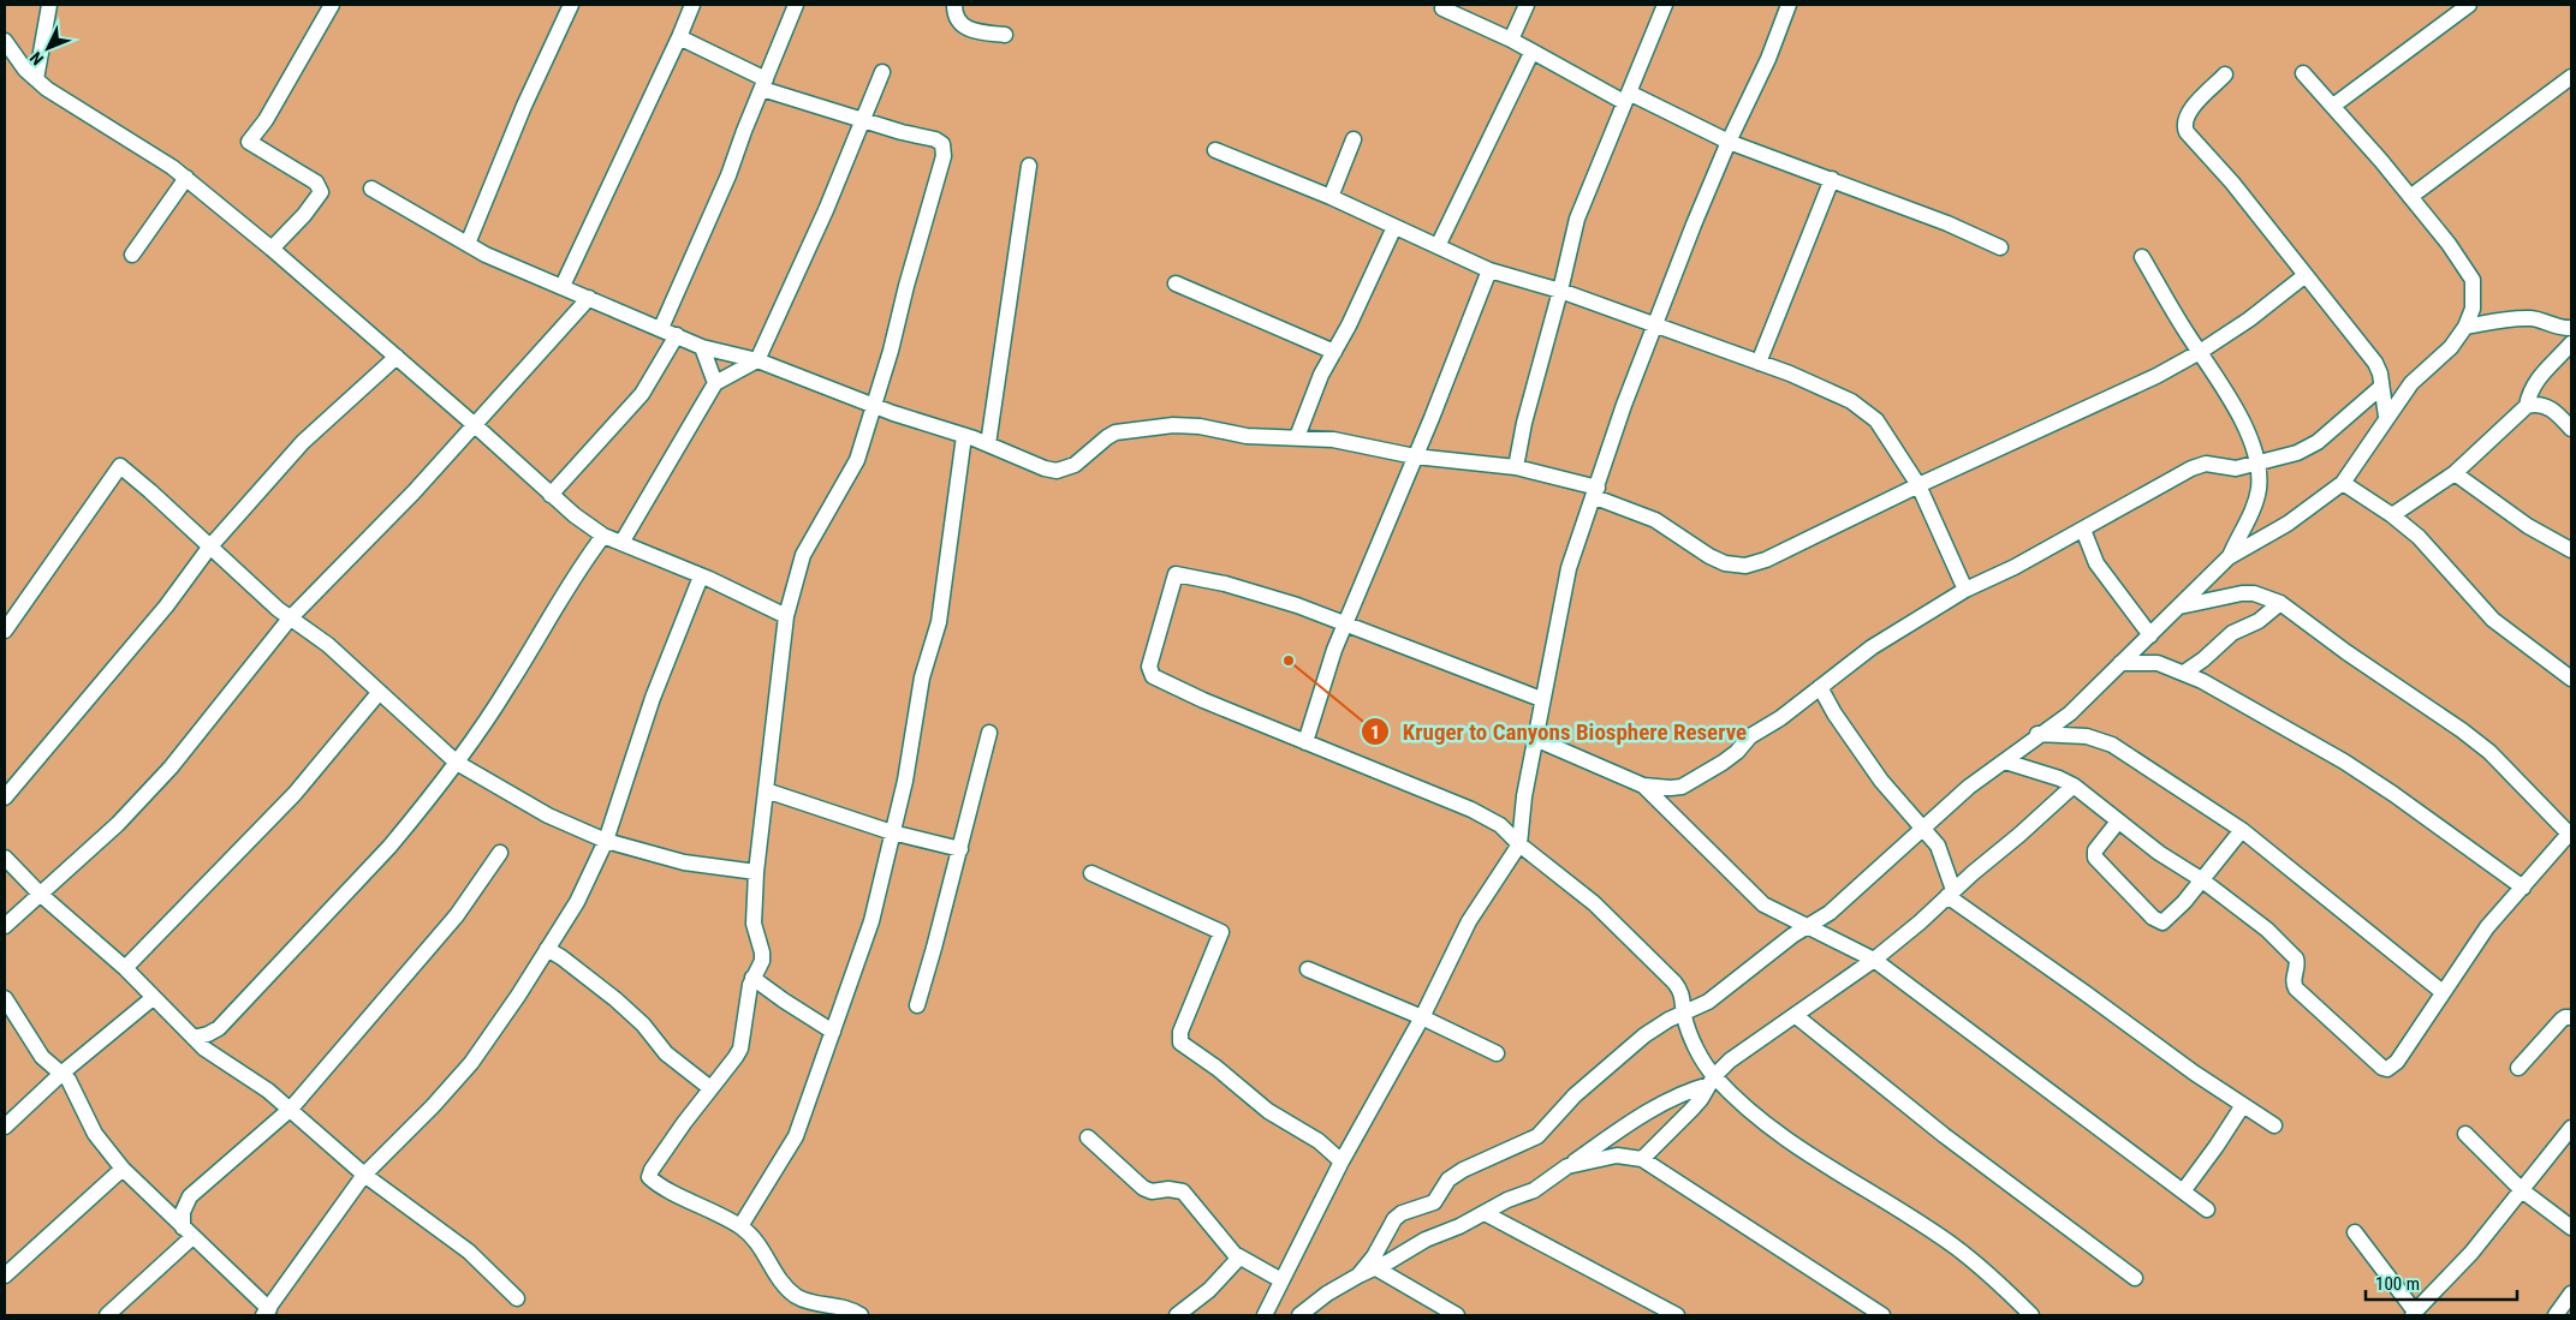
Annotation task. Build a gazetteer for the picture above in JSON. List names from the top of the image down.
{
  "places": ["Kruger to Canyons Biosphere Reserve"],
  "scale_bar": "100 m",
  "north": "bottom left"
}
